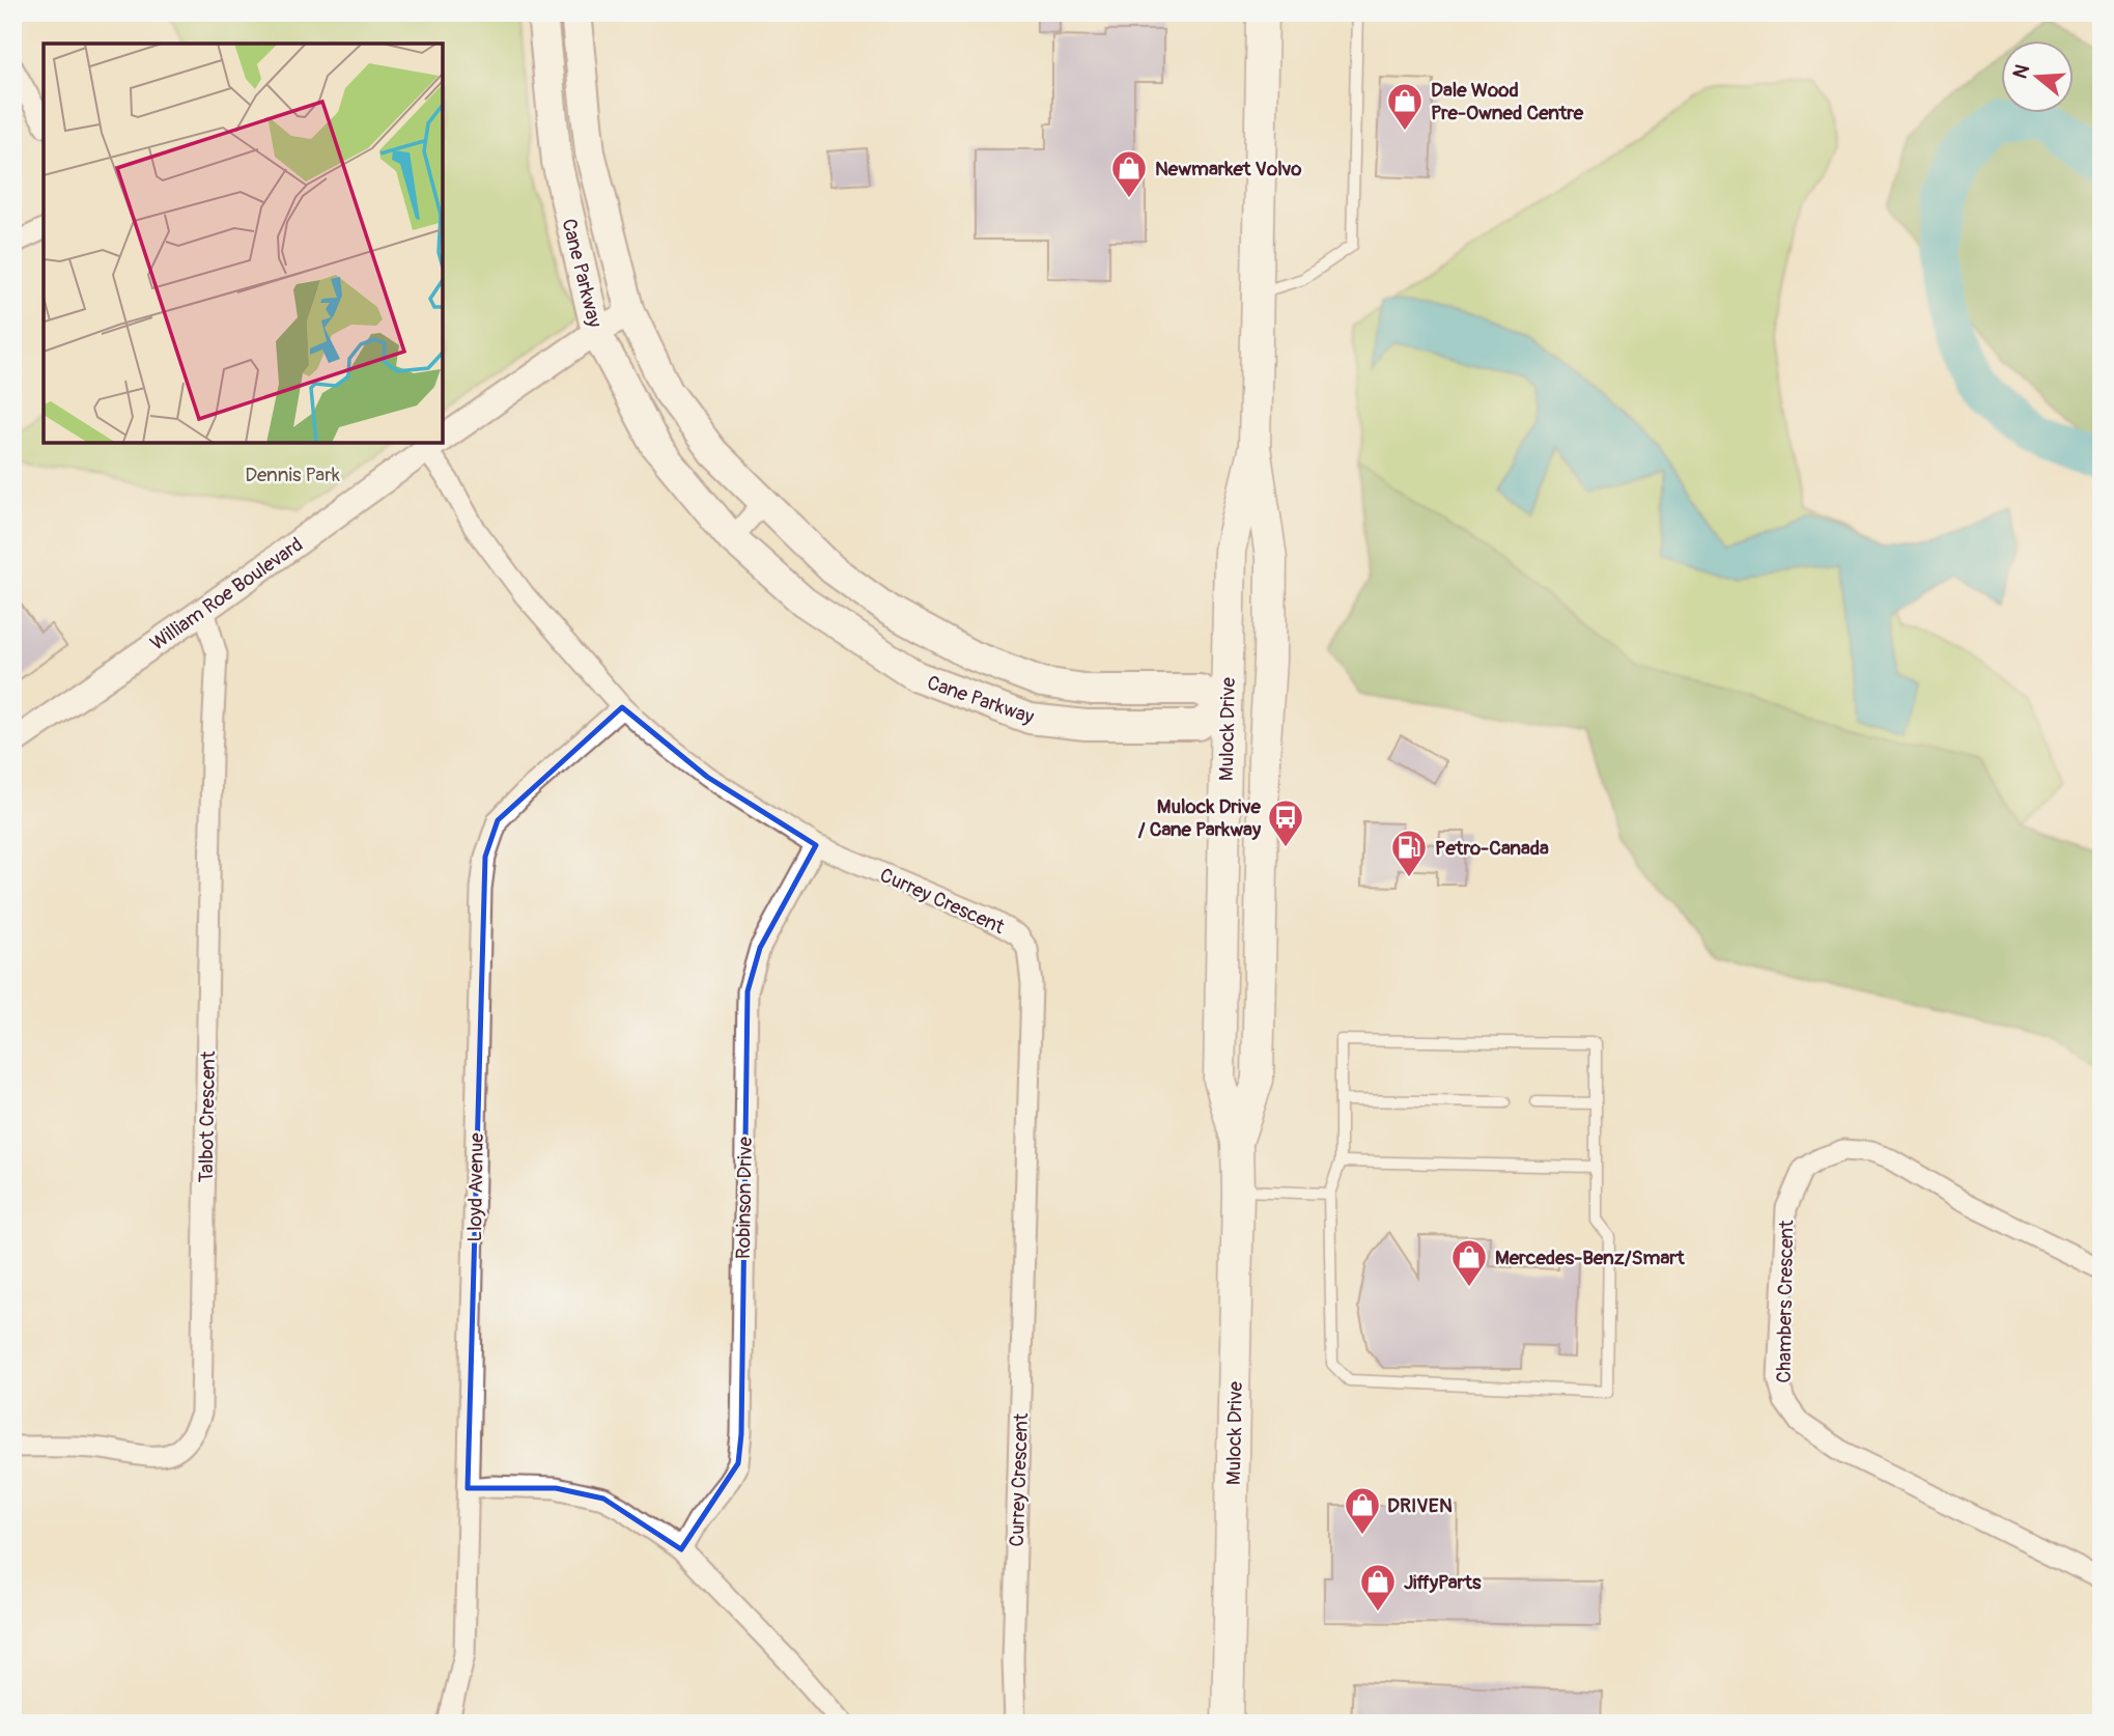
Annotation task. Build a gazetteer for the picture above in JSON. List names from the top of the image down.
{
  "streets": {
    "main road": ["Cane Parkway", "Mulock Drive"],
    "street": [
      "William Roe Boulevard",
      "Currey Crescent",
      "Talbot Crescent",
      "Lloyd Avenue",
      "Robinson Drive",
      "Chambers Crescent"
    ]
  },
  "crossings": [
    ["Cane Parkway", "William Roe Boulevard"],
    ["Cane Parkway", "Mulock Drive"],
    ["William Roe Boulevard", "Currey Crescent"],
    ["William Roe Boulevard", "Talbot Crescent"],
    ["Currey Crescent", "Lloyd Avenue"],
    ["Currey Crescent", "Robinson Drive"]
  ],
  "parks": ["Dennis Park"],
  "places": {
    "shop": [
      "Dale Wood Pre-Owned Centre",
      "Newmarket Volvo",
      "Mercedes-Benz/Smart",
      "DRIVEN",
      "JiffyParts"
    ],
    "bus stop": ["Mulock Drive / Cane Parkway"],
    "fuel station": ["Petro-Canada"]
  },
  "north": "left"
}
